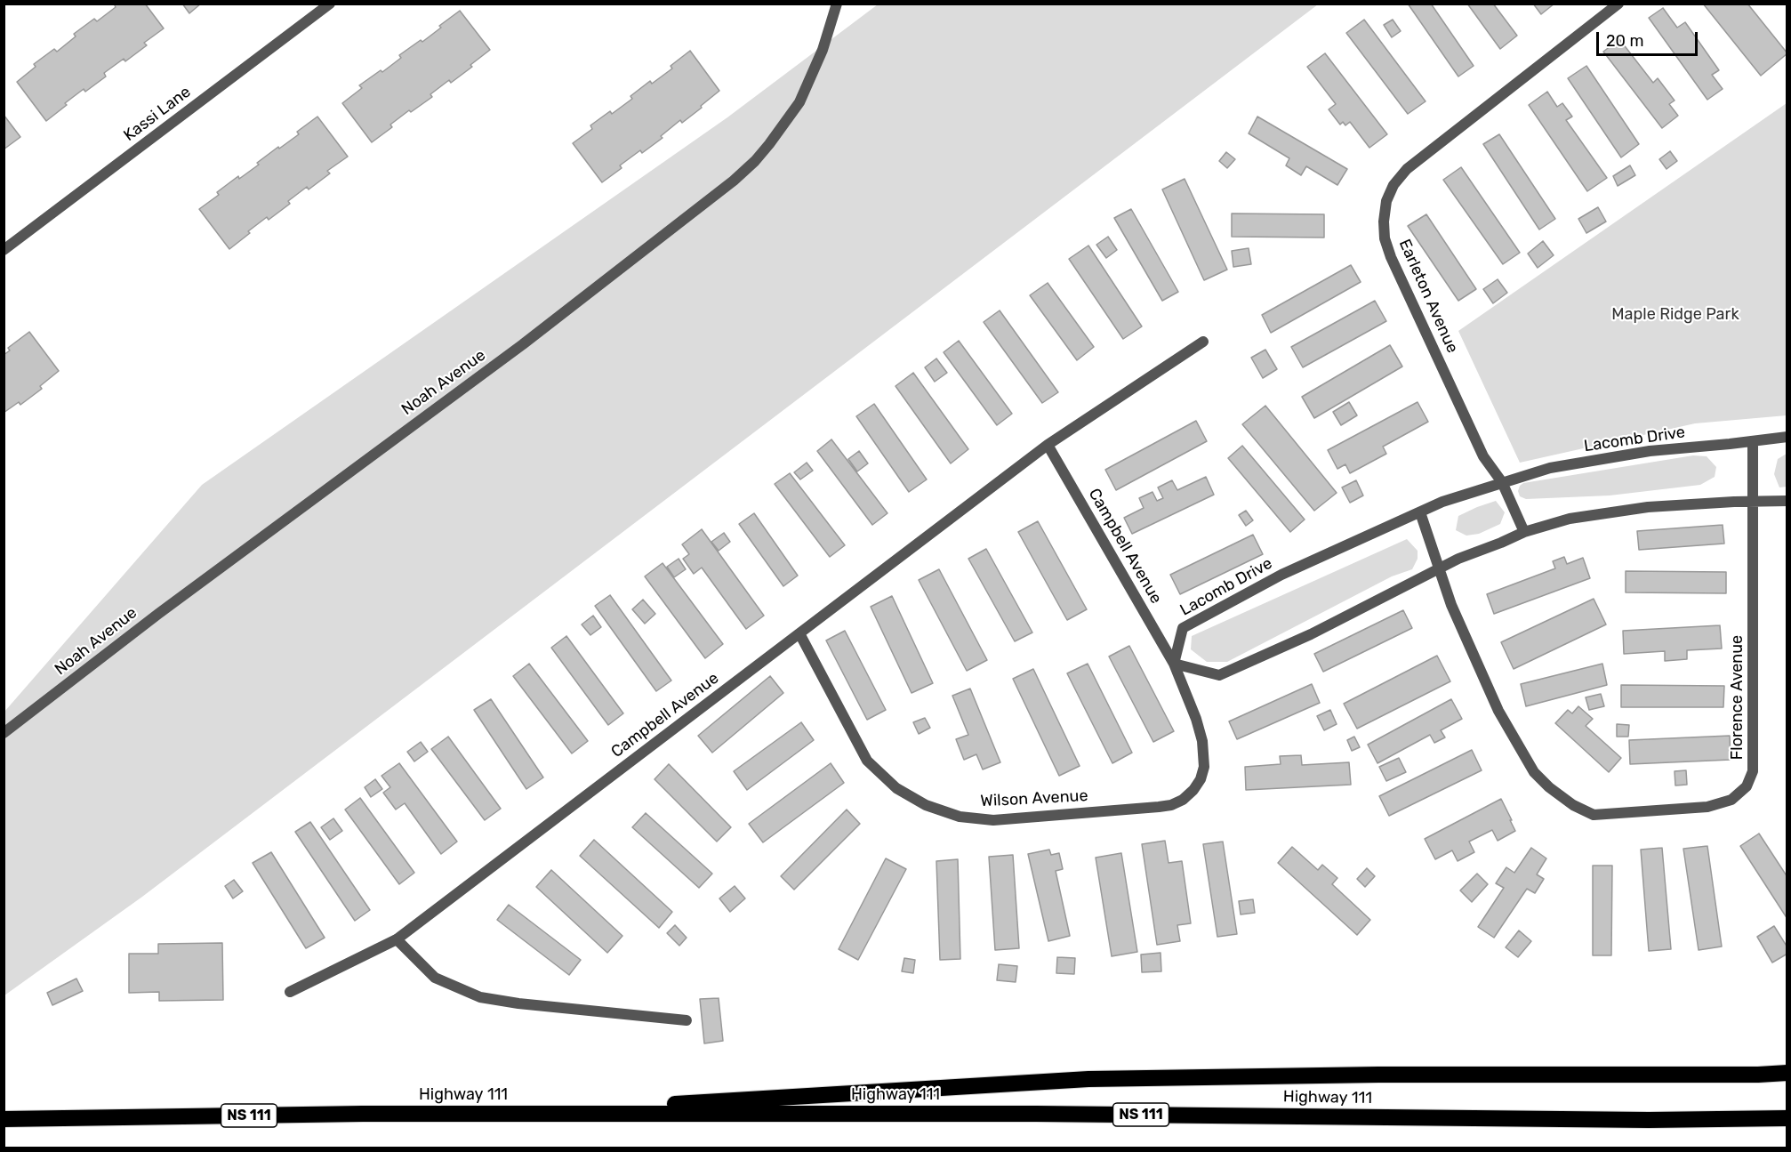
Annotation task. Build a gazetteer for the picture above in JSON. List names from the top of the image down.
{
  "streets": {
    "highway": ["Highway 111", "NS 111"],
    "street": [
      "Kassi Lane",
      "Earleton Avenue",
      "Noah Avenue",
      "Lacomb Drive",
      "Campbell Avenue",
      "Florence Avenue",
      "Wilson Avenue"
    ]
  },
  "crossings": [
    ["Earleton Avenue", "Lacomb Drive"],
    ["Lacomb Drive", "Campbell Avenue"],
    ["Lacomb Drive", "Florence Avenue"],
    ["Lacomb Drive", "Wilson Avenue"],
    ["Campbell Avenue", "Wilson Avenue"]
  ],
  "parks": ["Maple Ridge Park"],
  "scale_bar": "20 m"
}
